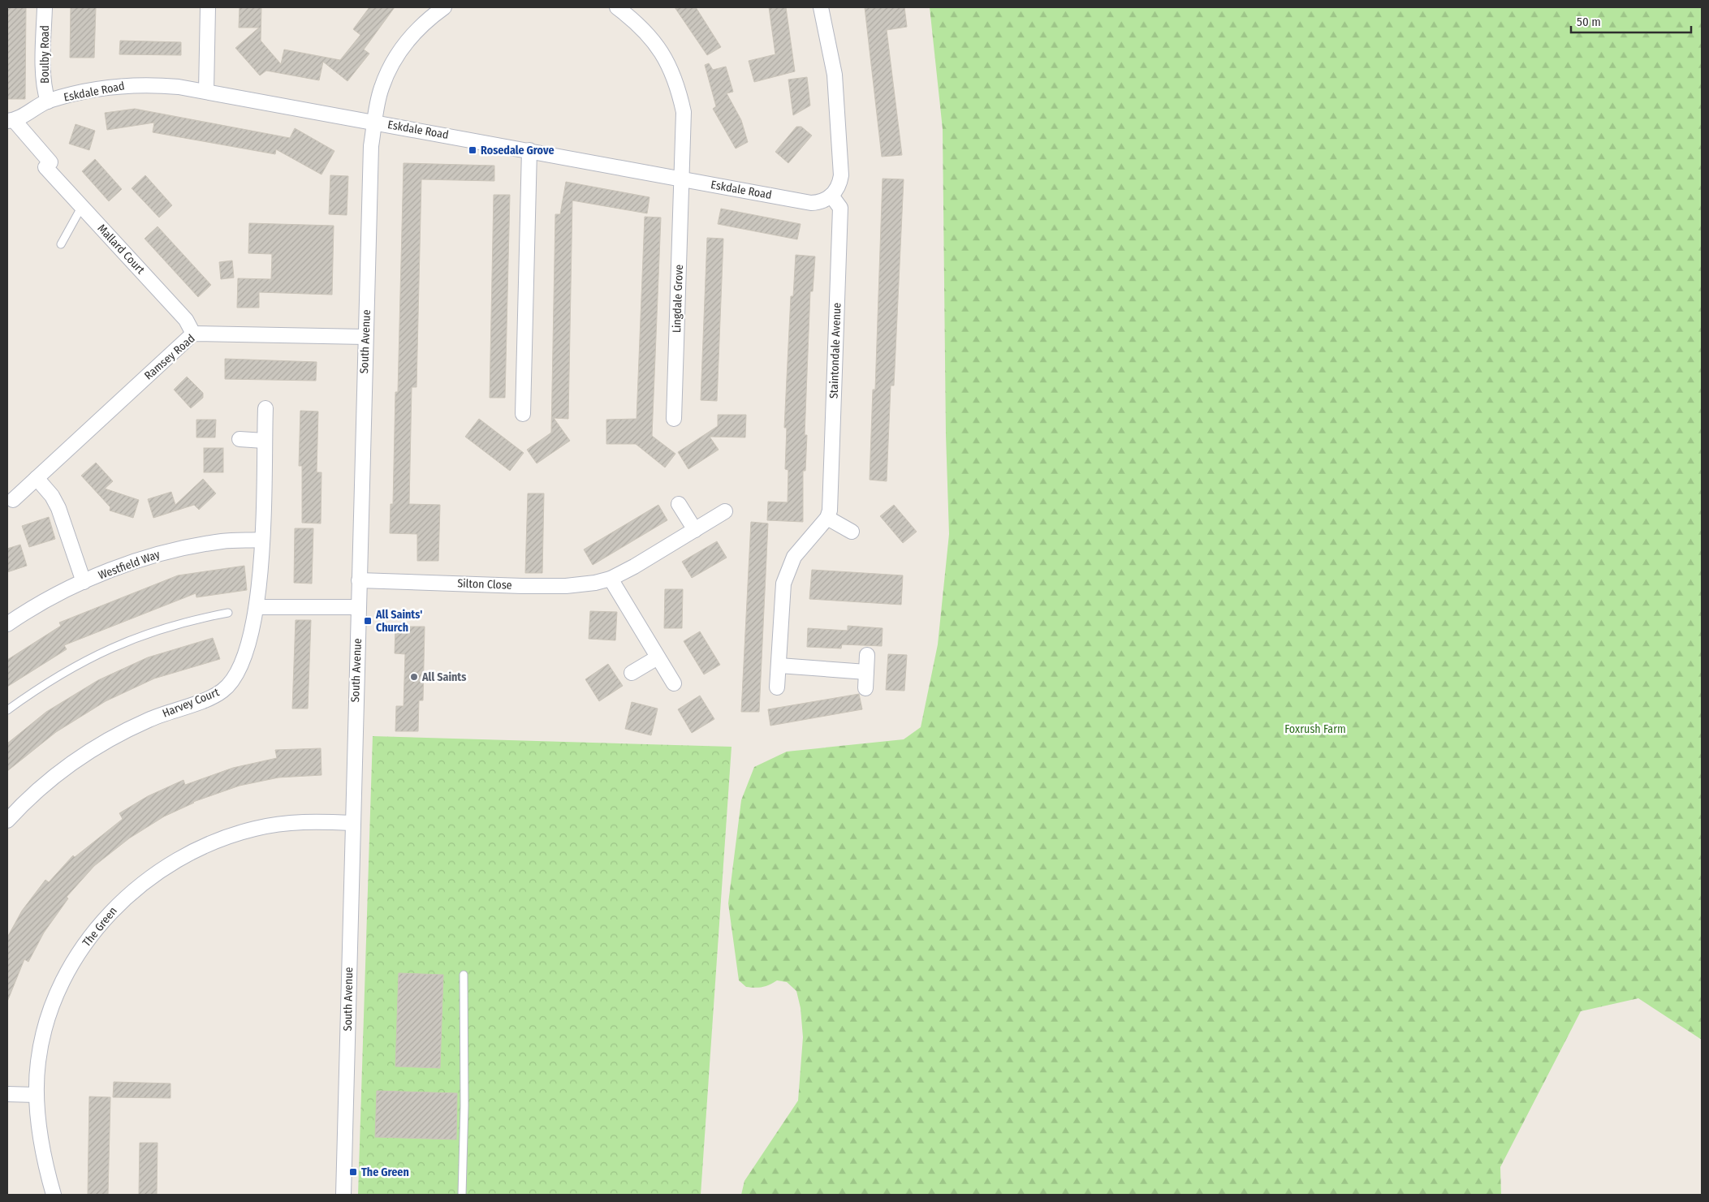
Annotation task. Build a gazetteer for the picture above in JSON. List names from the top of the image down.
{
  "streets": {
    "street": [
      "Boulby Road",
      "Eskdale Road",
      "Mallard Court",
      "Lingdale Grove",
      "South Avenue",
      "Staintondale Avenue",
      "Ramsey Road",
      "Westfield Way",
      "Silton Close",
      "Harvey Court",
      "The Green"
    ]
  },
  "crossings": [
    ["Boulby Road", "Eskdale Road"],
    ["Eskdale Road", "Mallard Court"],
    ["Eskdale Road", "Lingdale Grove"],
    ["Eskdale Road", "South Avenue"],
    ["Eskdale Road", "Staintondale Avenue"],
    ["Mallard Court", "Ramsey Road"],
    ["South Avenue", "Ramsey Road"],
    ["South Avenue", "Silton Close"],
    ["South Avenue", "The Green"],
    ["Westfield Way", "Harvey Court"]
  ],
  "parks": ["Foxrush Farm"],
  "places": {
    "transit": ["Rosedale Grove", "All Saints' Church", "The Green"],
    "other": ["All Saints"]
  },
  "scale_bar": "50 m"
}
